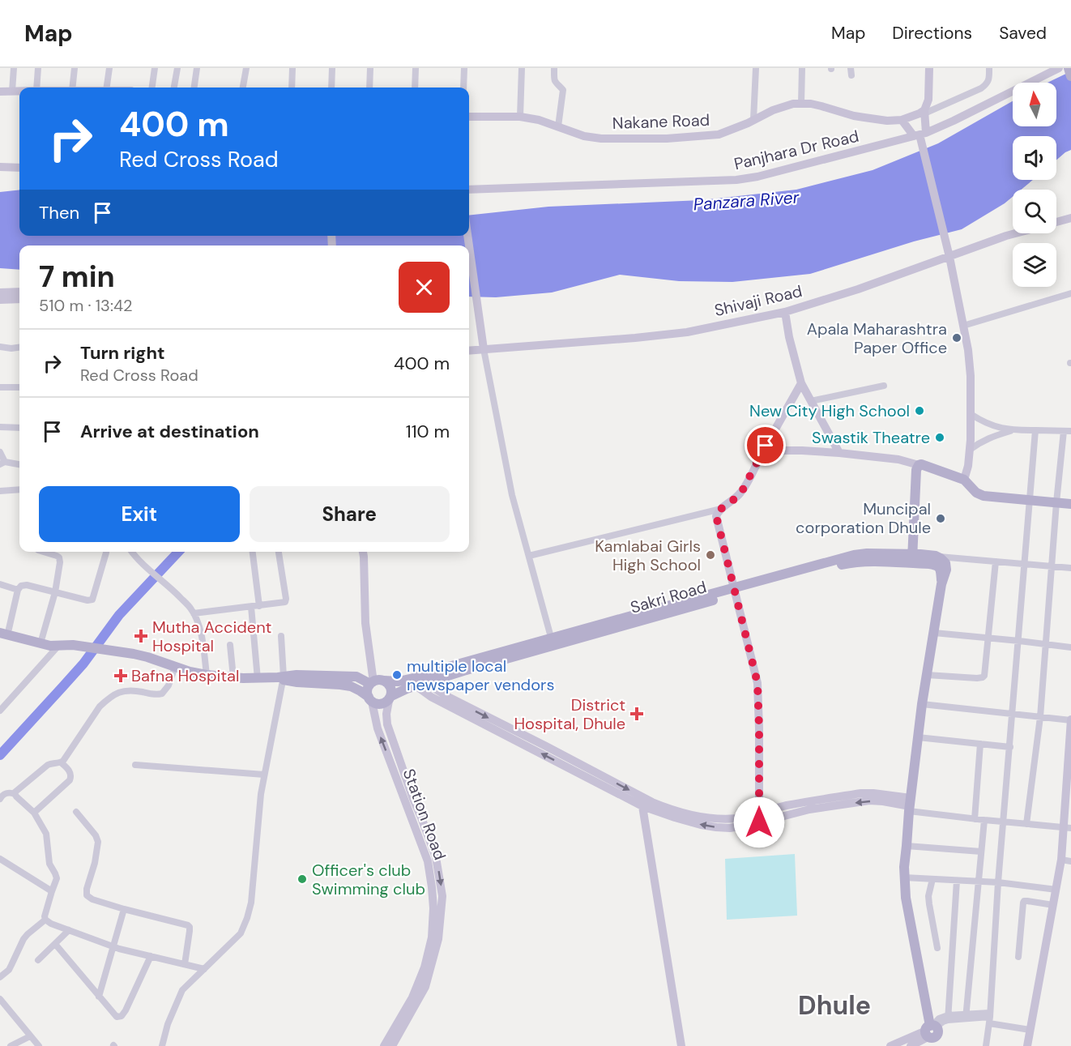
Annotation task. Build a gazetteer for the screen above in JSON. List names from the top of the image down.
{
  "streets": {
    "street": [
      "Nakane Road",
      "Panjhara Dr Road",
      "Shivaji Road",
      "Station Road"
    ]
  },
  "districts": ["Dhule"],
  "water": ["Panzara River"],
  "places": {
    "other": [
      "Apala Maharashtra Paper Office",
      "New City High School",
      "Swastik Theatre",
      "Muncipal corporation Dhule",
      "Kamlabai Girls High School",
      "multiple local newspaper vendors",
      "Officer's club Swimming club"
    ],
    "health": ["Mutha Accident Hospital", "Bafna Hospital", "District Hospital, Dhule"]
  },
  "north": "top",
  "page": {
    "header": "Map",
    "nav": ["Map", "Directions", "Saved"],
    "turn": ["400 m", "Red Cross Road"],
    "then": "Then",
    "heading": ["7 min", "510 m · 13:42"],
    "list": [
      {
        "name": "Turn right",
        "note": "Red Cross Road",
        "value": "400 m"
      },
      {
        "name": "Arrive at destination",
        "value": "110 m"
      }
    ],
    "buttons": ["Exit", "Share"]
  }
}
